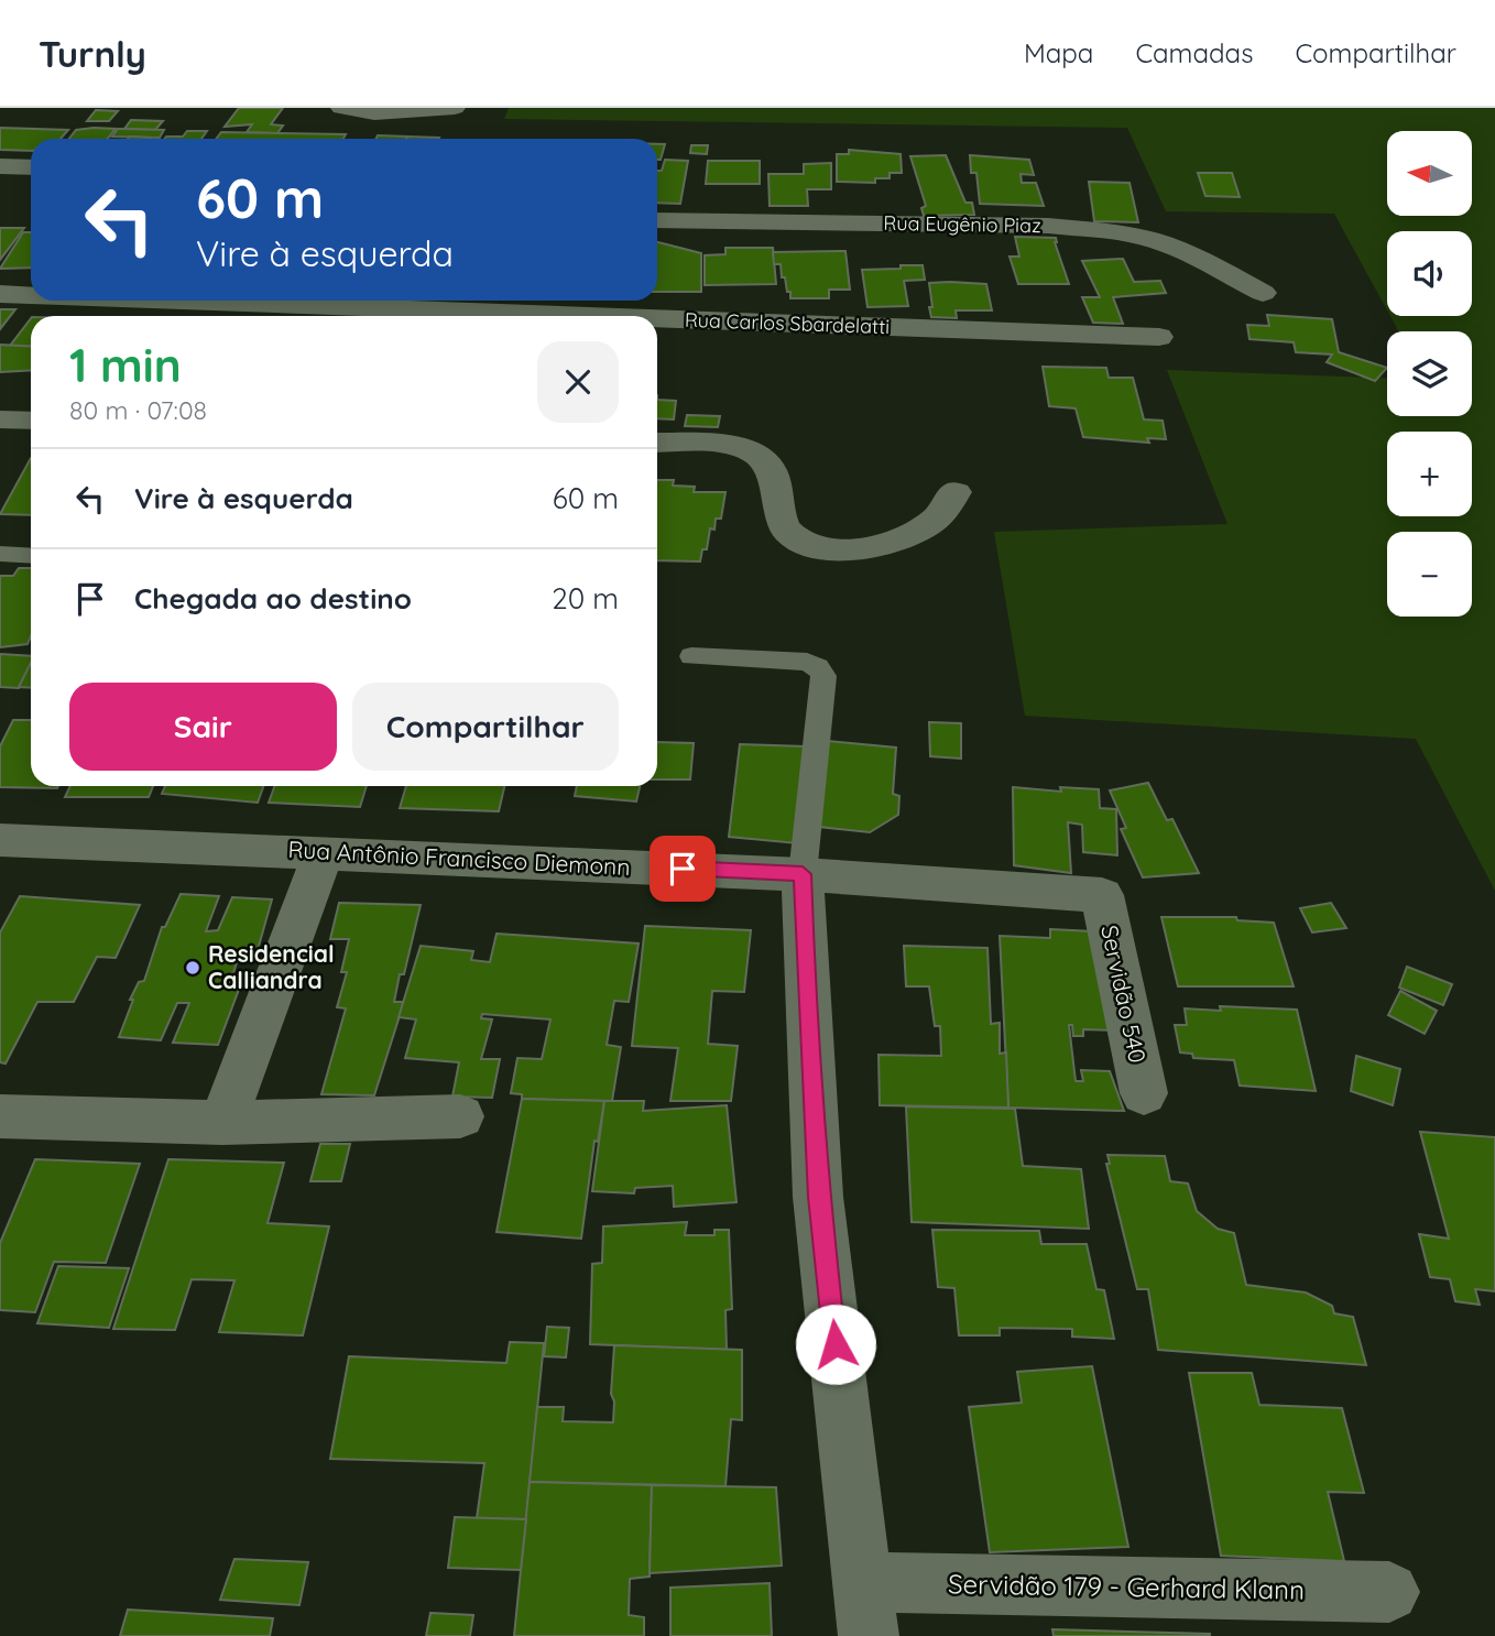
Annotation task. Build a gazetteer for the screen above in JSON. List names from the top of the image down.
{
  "streets": {
    "street": [
      "Rua Eugênio Piaz",
      "Rua Carlos Sbardelatti",
      "Rua Antônio Francisco Diemonn",
      "Servidão 540",
      "Servidão 179 - Gerhard Klann"
    ]
  },
  "crossings": [
    ["Rua Antônio Francisco Diemonn", "Servidão 540"]
  ],
  "places": ["Residencial Calliandra"],
  "north": "left",
  "page": {
    "header": "Turnly",
    "nav": ["Mapa", "Camadas", "Compartilhar"],
    "map_buttons": ["+", "−"],
    "turn": ["60 m", "Vire à esquerda"],
    "heading": ["1 min", "80 m · 07:08"],
    "list": [
      {
        "name": "Vire à esquerda",
        "value": "60 m"
      },
      {
        "name": "Chegada ao destino",
        "value": "20 m"
      }
    ],
    "buttons": ["Sair", "Compartilhar"]
  }
}
